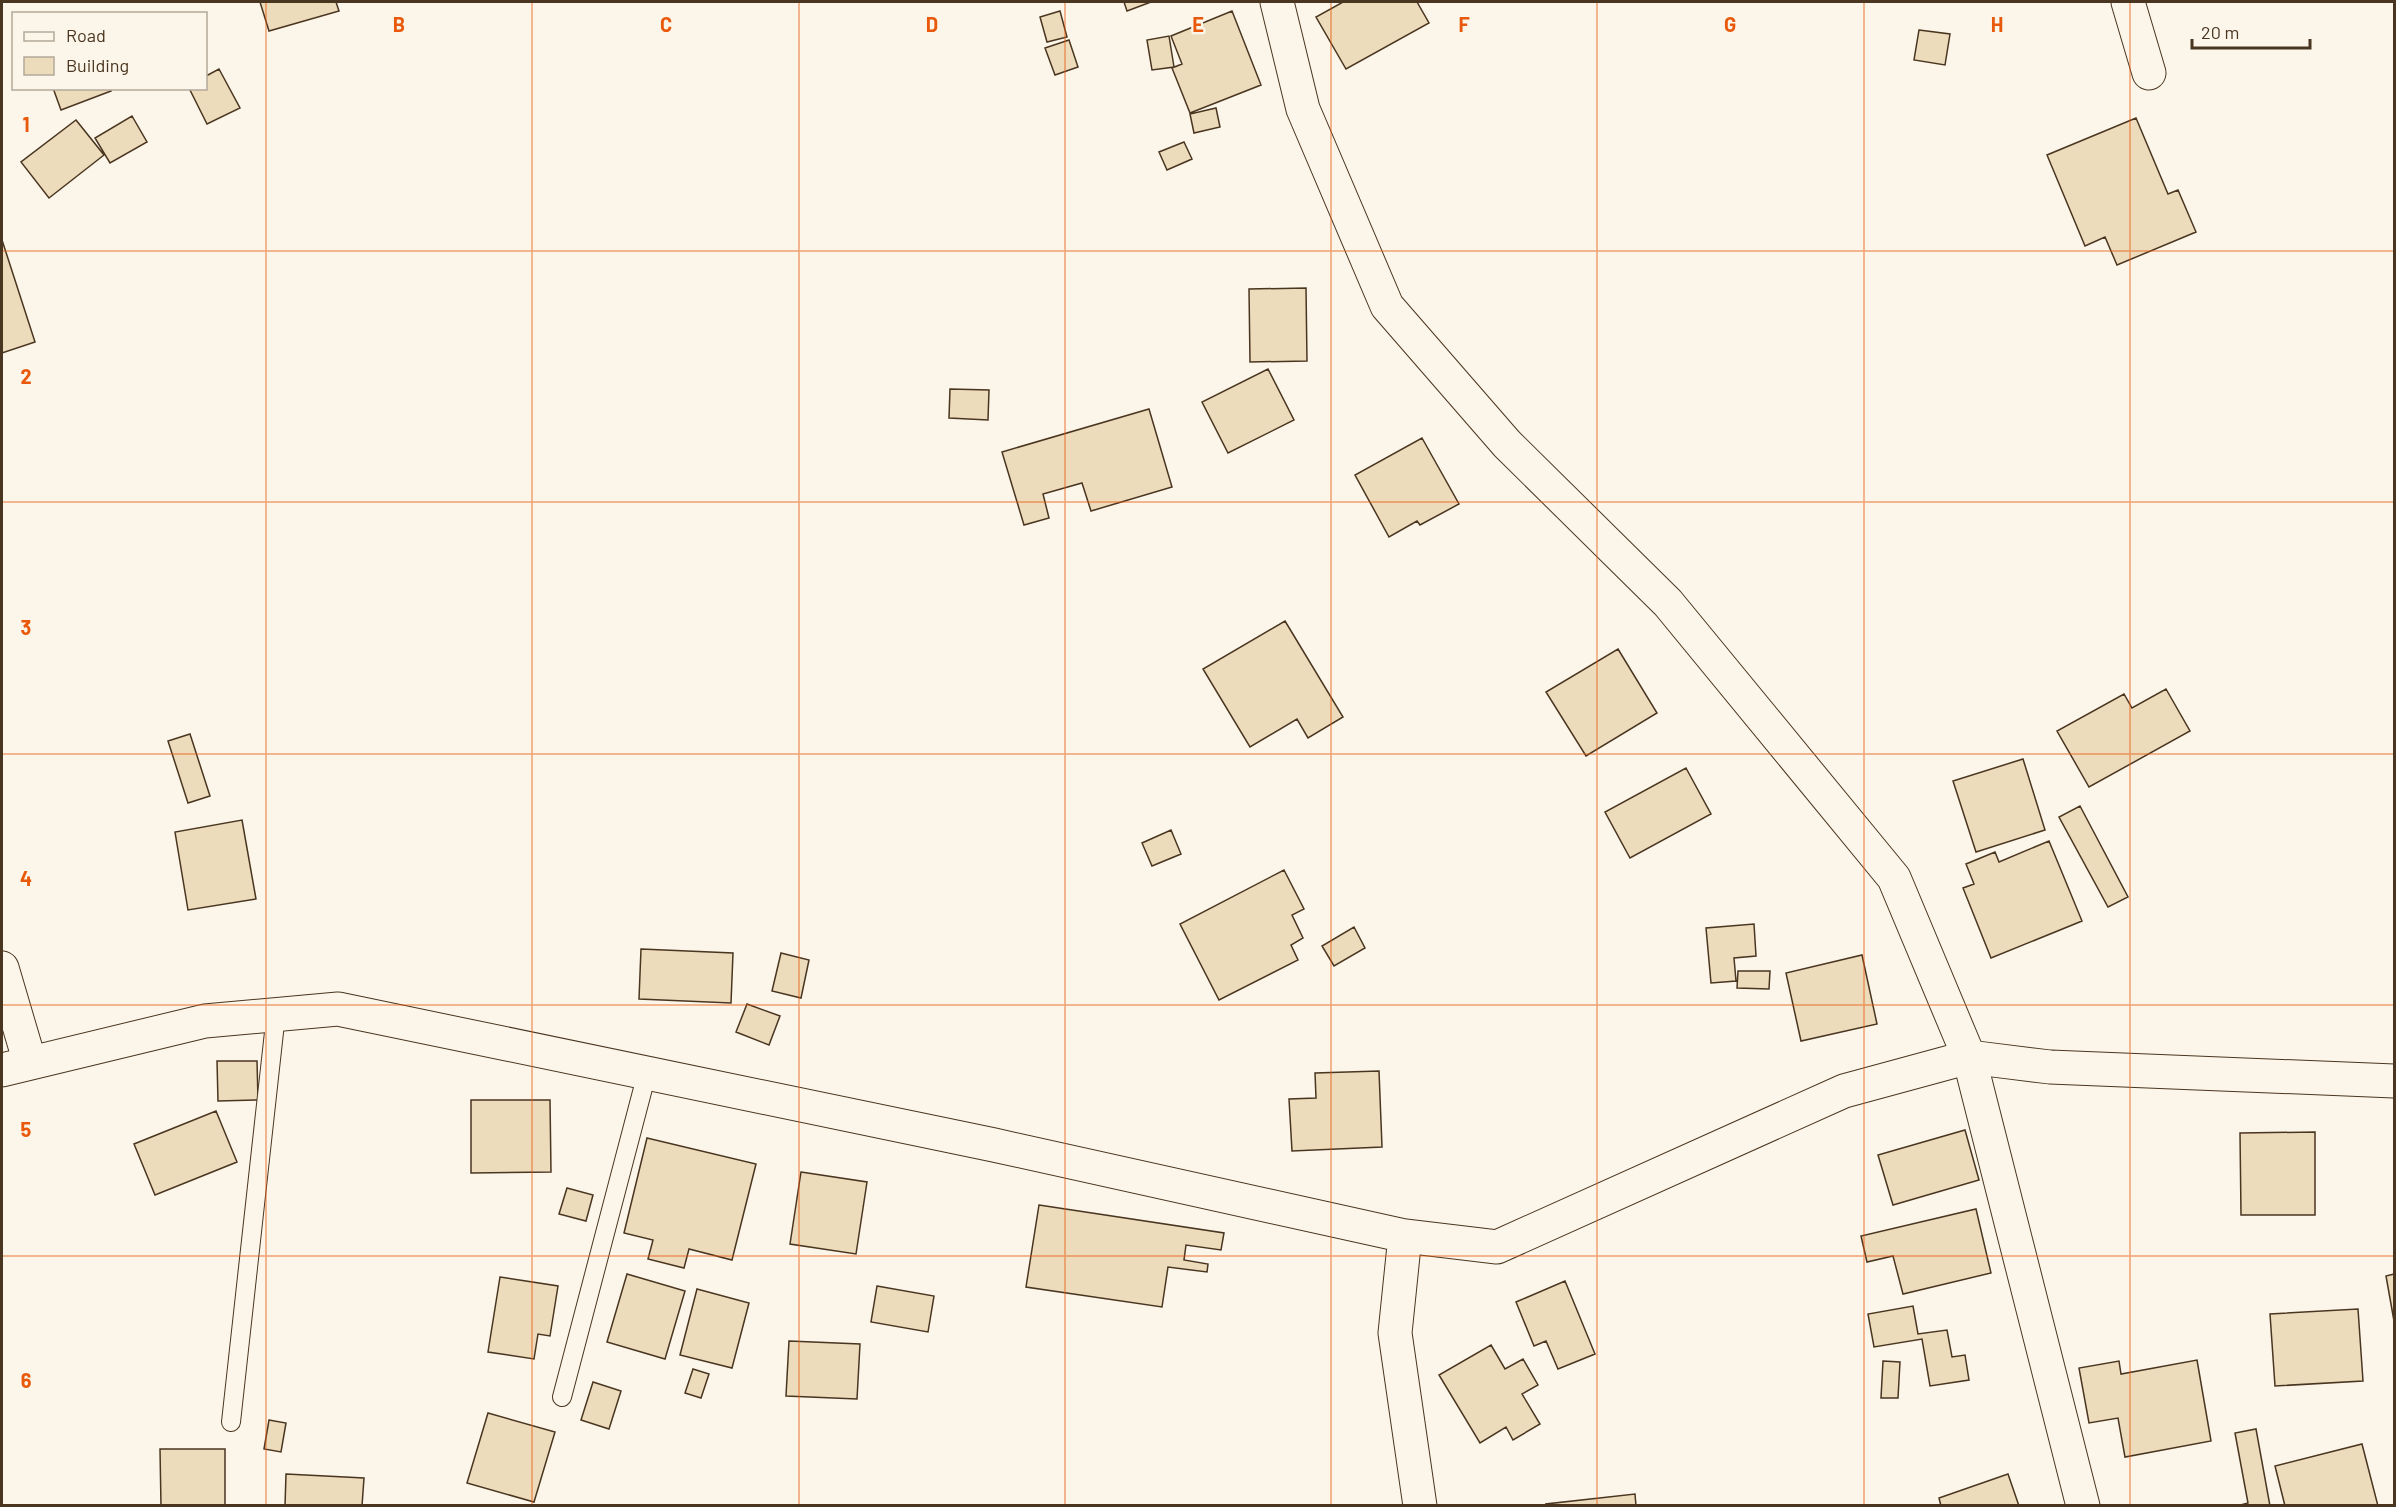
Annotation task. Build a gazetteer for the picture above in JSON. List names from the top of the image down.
{
  "legend": ["Road", "Building"],
  "scale_bar": "20 m",
  "grid": {
    "columns": [
      "B",
      "C",
      "D",
      "E",
      "F",
      "G",
      "H"
    ],
    "rows": [
      "1",
      "2",
      "3",
      "4",
      "5",
      "6"
    ]
  }
}
